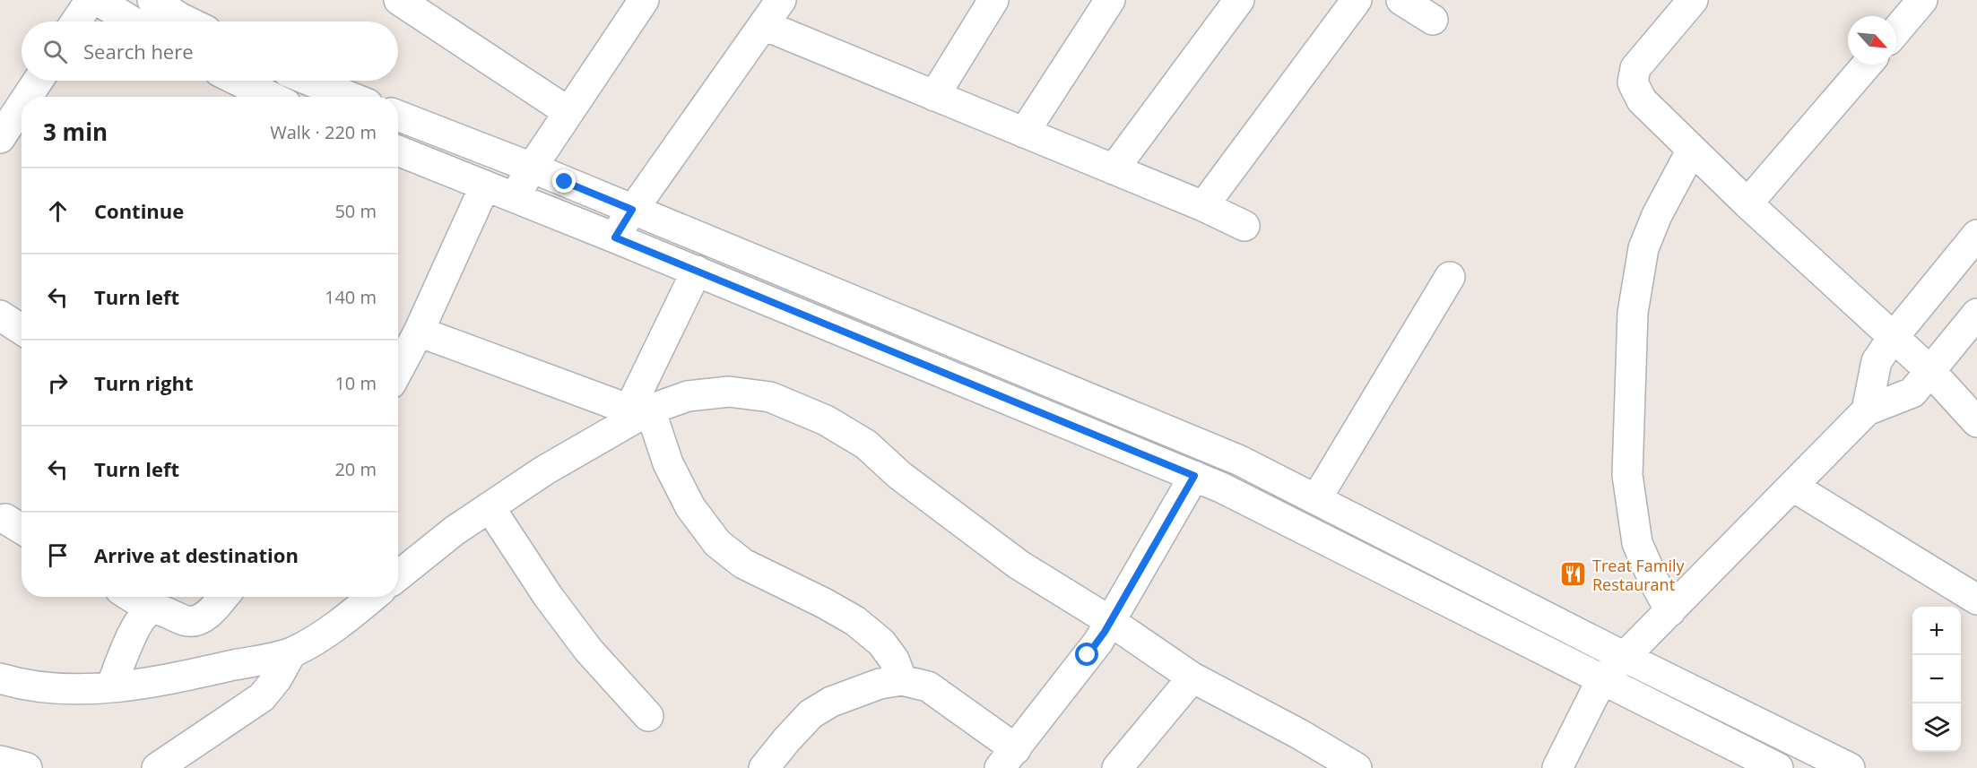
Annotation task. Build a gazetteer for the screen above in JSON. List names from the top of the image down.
{
  "places": {
    "restaurant": ["Treat Family Restaurant"]
  },
  "north": "bottom right",
  "page": {
    "search": "Search here",
    "heading": ["3 min", "Walk · 220 m"],
    "list": [
      ["Continue", "50 m"],
      ["Turn left", "140 m"],
      ["Turn right", "10 m"],
      ["Turn left", "20 m"],
      "Arrive at destination"
    ],
    "map_buttons": ["+", "−"]
  }
}
